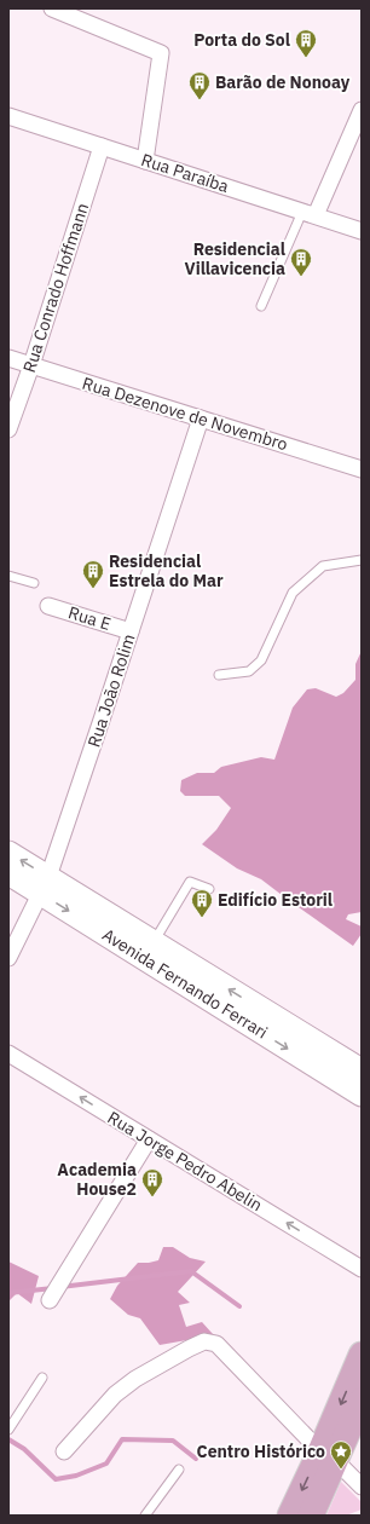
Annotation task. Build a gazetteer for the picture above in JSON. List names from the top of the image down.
{
  "streets": {
    "main road": ["Avenida Fernando Ferrari"],
    "street": [
      "Rua Paraíba",
      "Rua Conrado Hoffmann",
      "Rua Dezenove de Novembro",
      "Rua E",
      "Rua João Rolim",
      "Rua Jorge Pedro Abelin"
    ]
  },
  "crossings": [
    ["Rua Paraíba", "Rua Conrado Hoffmann"],
    ["Rua Conrado Hoffmann", "Rua Dezenove de Novembro"],
    ["Rua Dezenove de Novembro", "Rua João Rolim"],
    ["Rua E", "Rua João Rolim"],
    ["Rua João Rolim", "Avenida Fernando Ferrari"]
  ],
  "one_way": ["Rua Jorge Pedro Abelin"],
  "places": {
    "building": [
      "Porta do Sol",
      "Barão de Nonoay",
      "Residencial Villavicencia",
      "Residencial Estrela do Mar",
      "Edifício Estoril",
      "Academia House2"
    ],
    "place": ["Centro Histórico"]
  }
}
